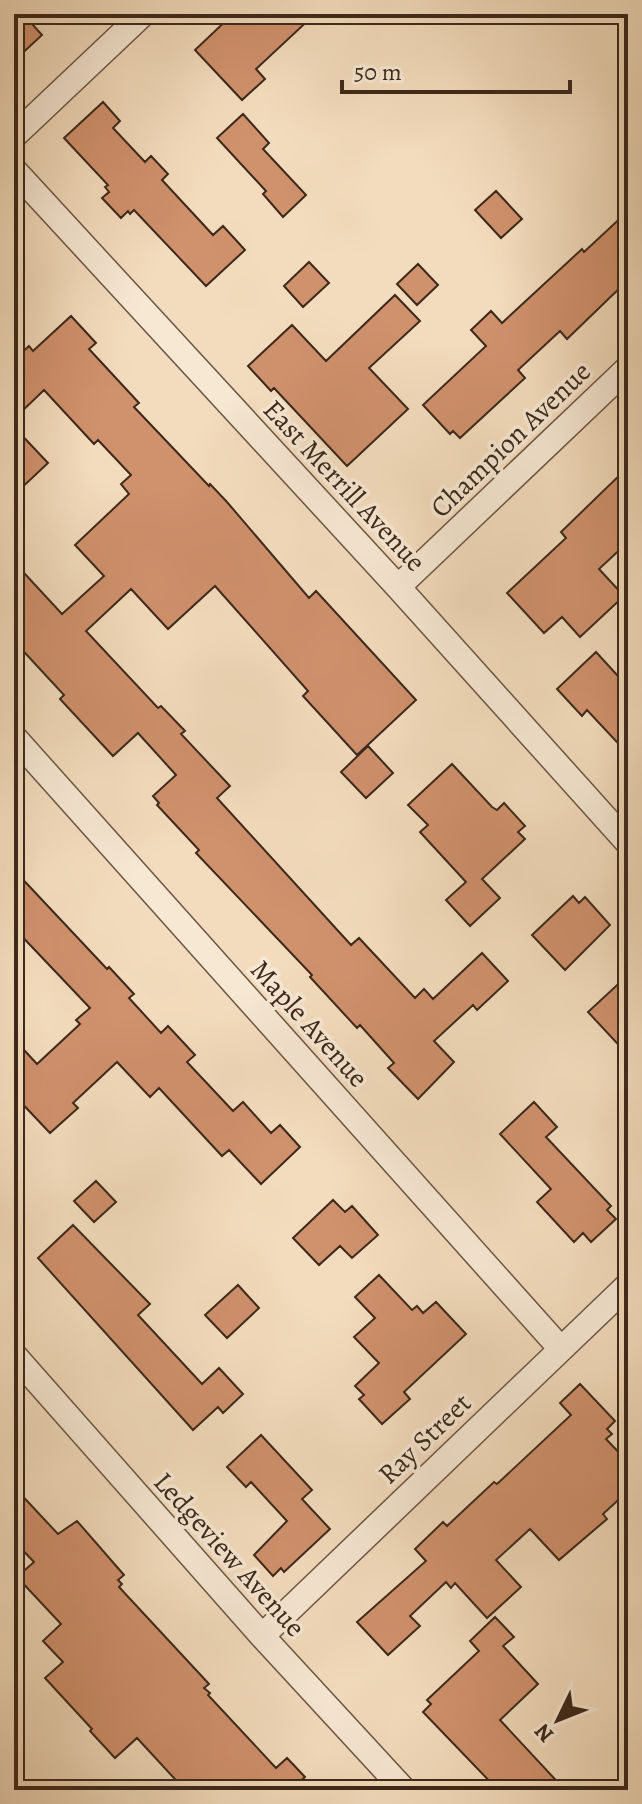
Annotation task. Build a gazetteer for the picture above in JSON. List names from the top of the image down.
{
  "streets": {
    "street": [
      "Champion Avenue",
      "East Merrill Avenue",
      "Maple Avenue",
      "Ray Street",
      "Ledgeview Avenue"
    ]
  },
  "crossings": [
    ["Champion Avenue", "East Merrill Avenue"],
    ["Maple Avenue", "Ray Street"],
    ["Ray Street", "Ledgeview Avenue"]
  ],
  "scale_bar": "50 m",
  "north": "bottom left"
}
